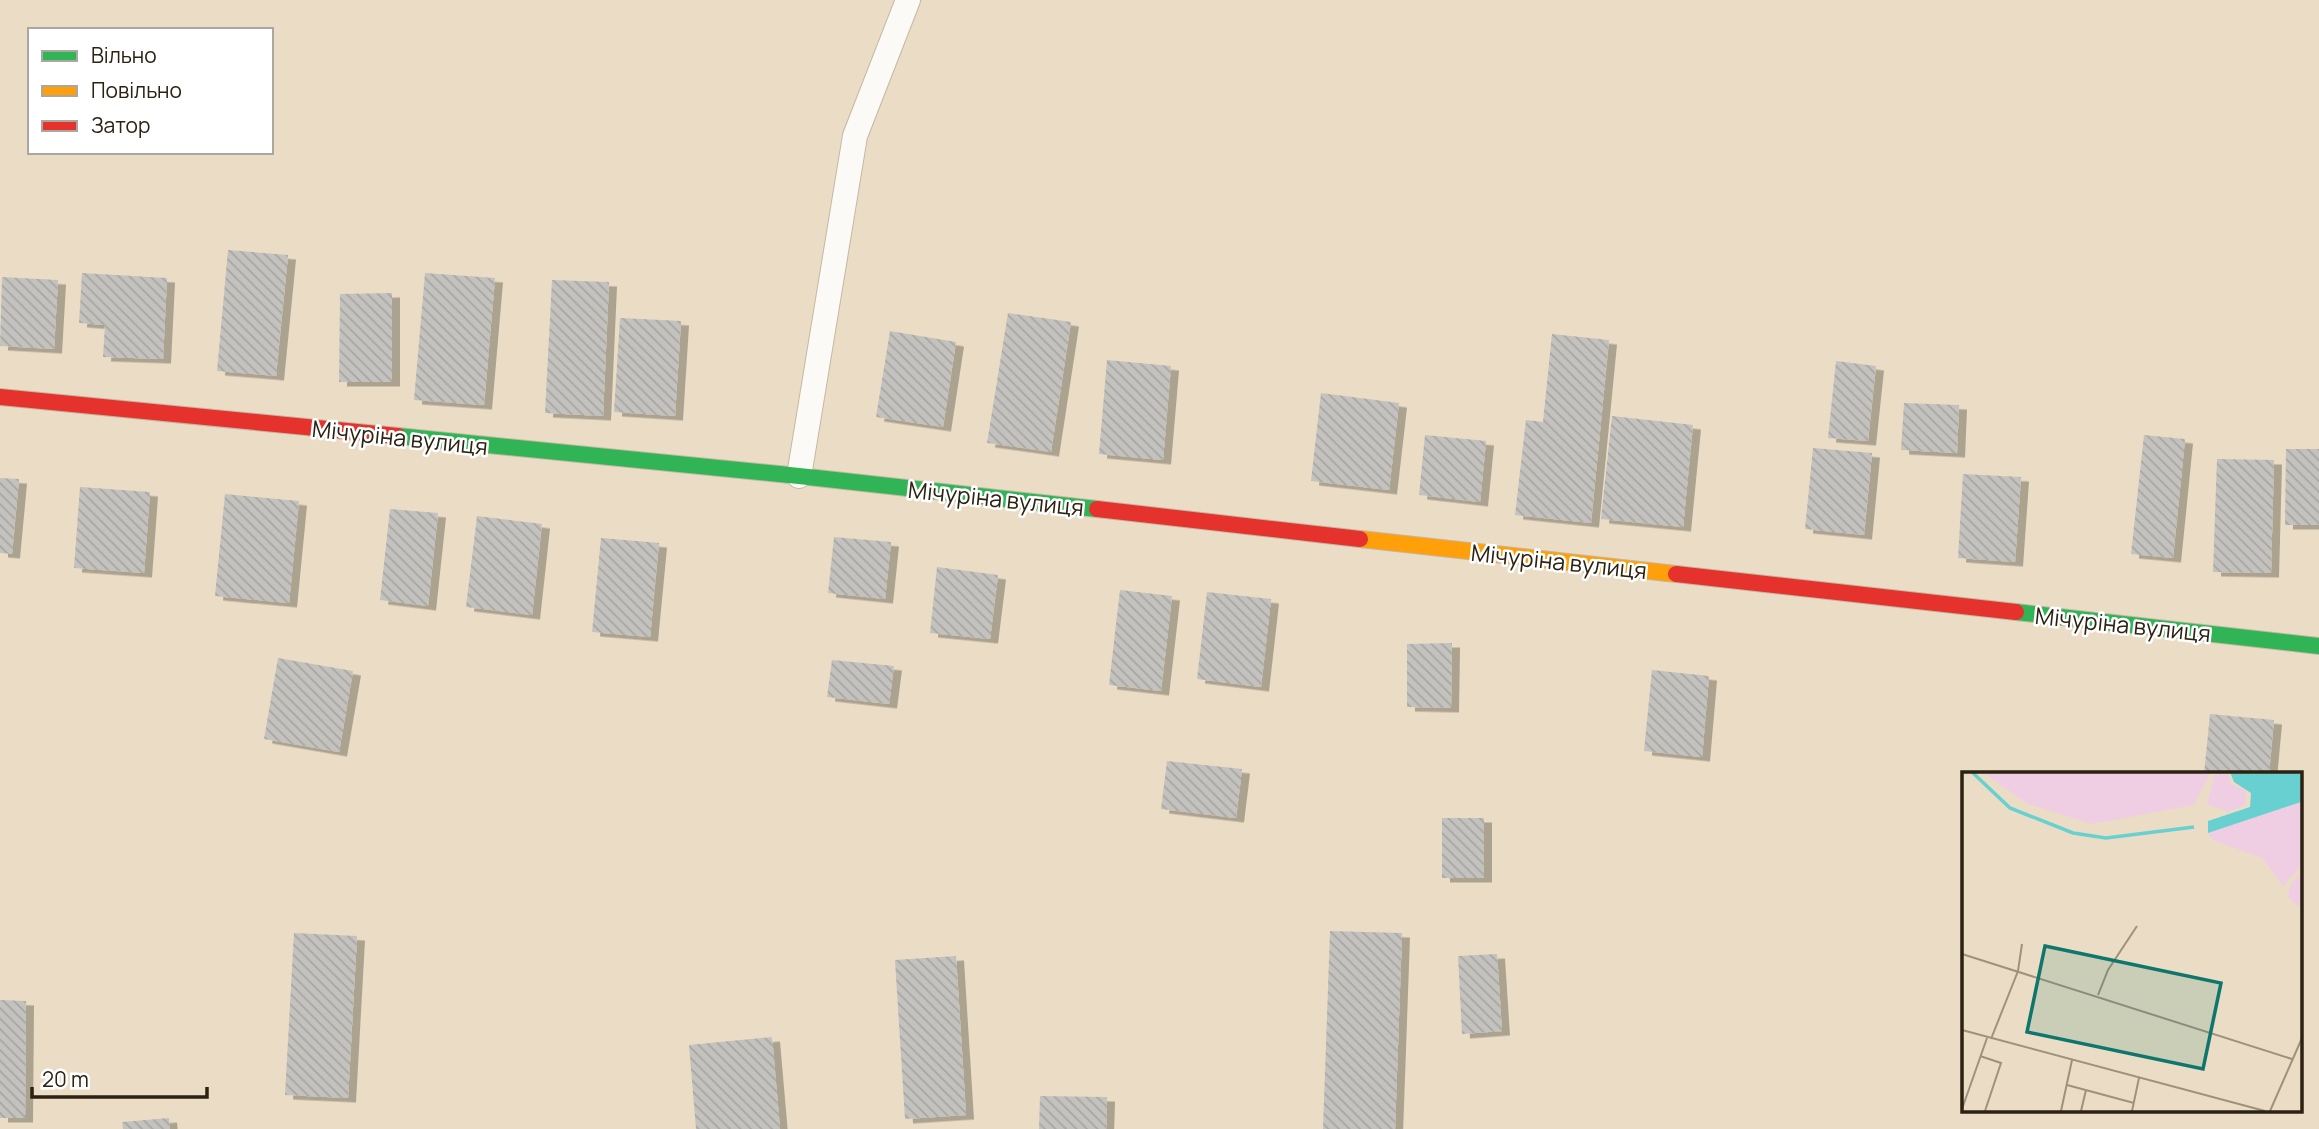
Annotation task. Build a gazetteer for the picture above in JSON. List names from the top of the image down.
{
  "streets": {
    "street": ["Мічуріна вулиця"]
  },
  "legend": ["Вільно", "Повільно", "Затор"],
  "scale_bar": "20 m"
}
